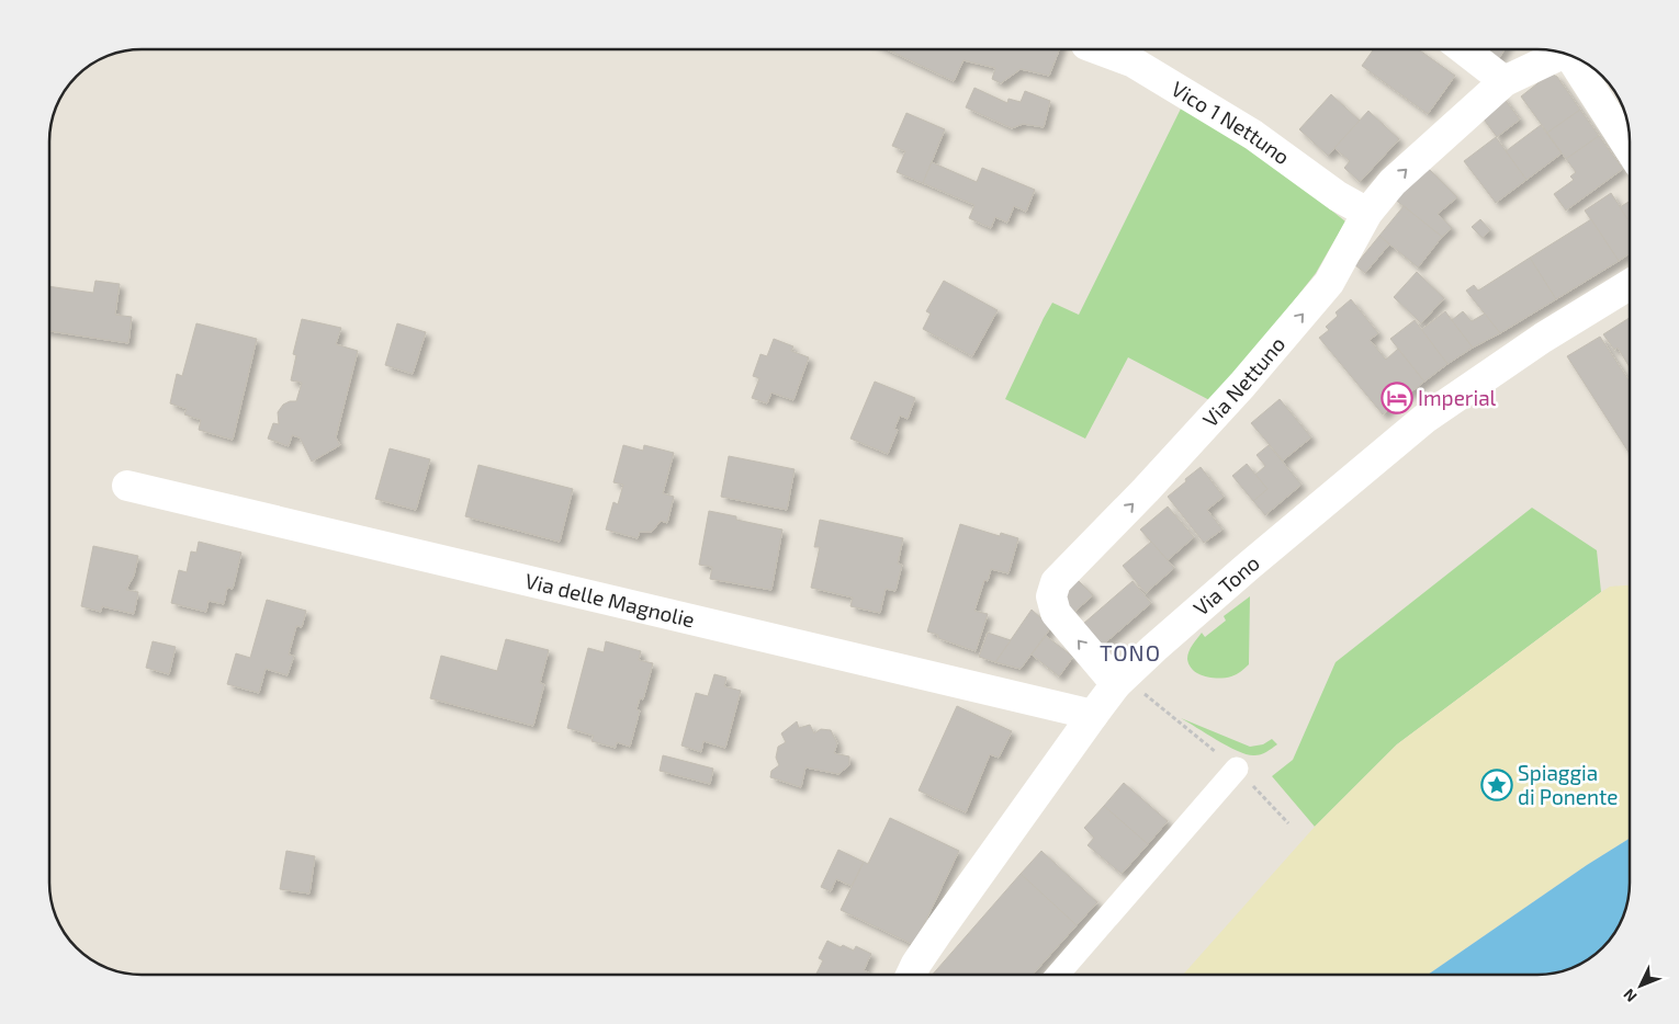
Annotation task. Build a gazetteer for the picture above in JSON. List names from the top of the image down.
{
  "streets": {
    "street": [
      "Vico 1 Nettuno",
      "Via Nettuno",
      "Via Tono",
      "Via delle Magnolie"
    ]
  },
  "crossings": [
    ["Vico 1 Nettuno", "Via Nettuno"],
    ["Via Nettuno", "Via Tono"],
    ["Via Tono", "Via delle Magnolie"]
  ],
  "one_way": ["Via Nettuno"],
  "districts": ["TONO"],
  "places": {
    "hotel": ["Imperial"],
    "place": ["Spiaggia di Ponente"]
  },
  "north": "bottom left"
}
